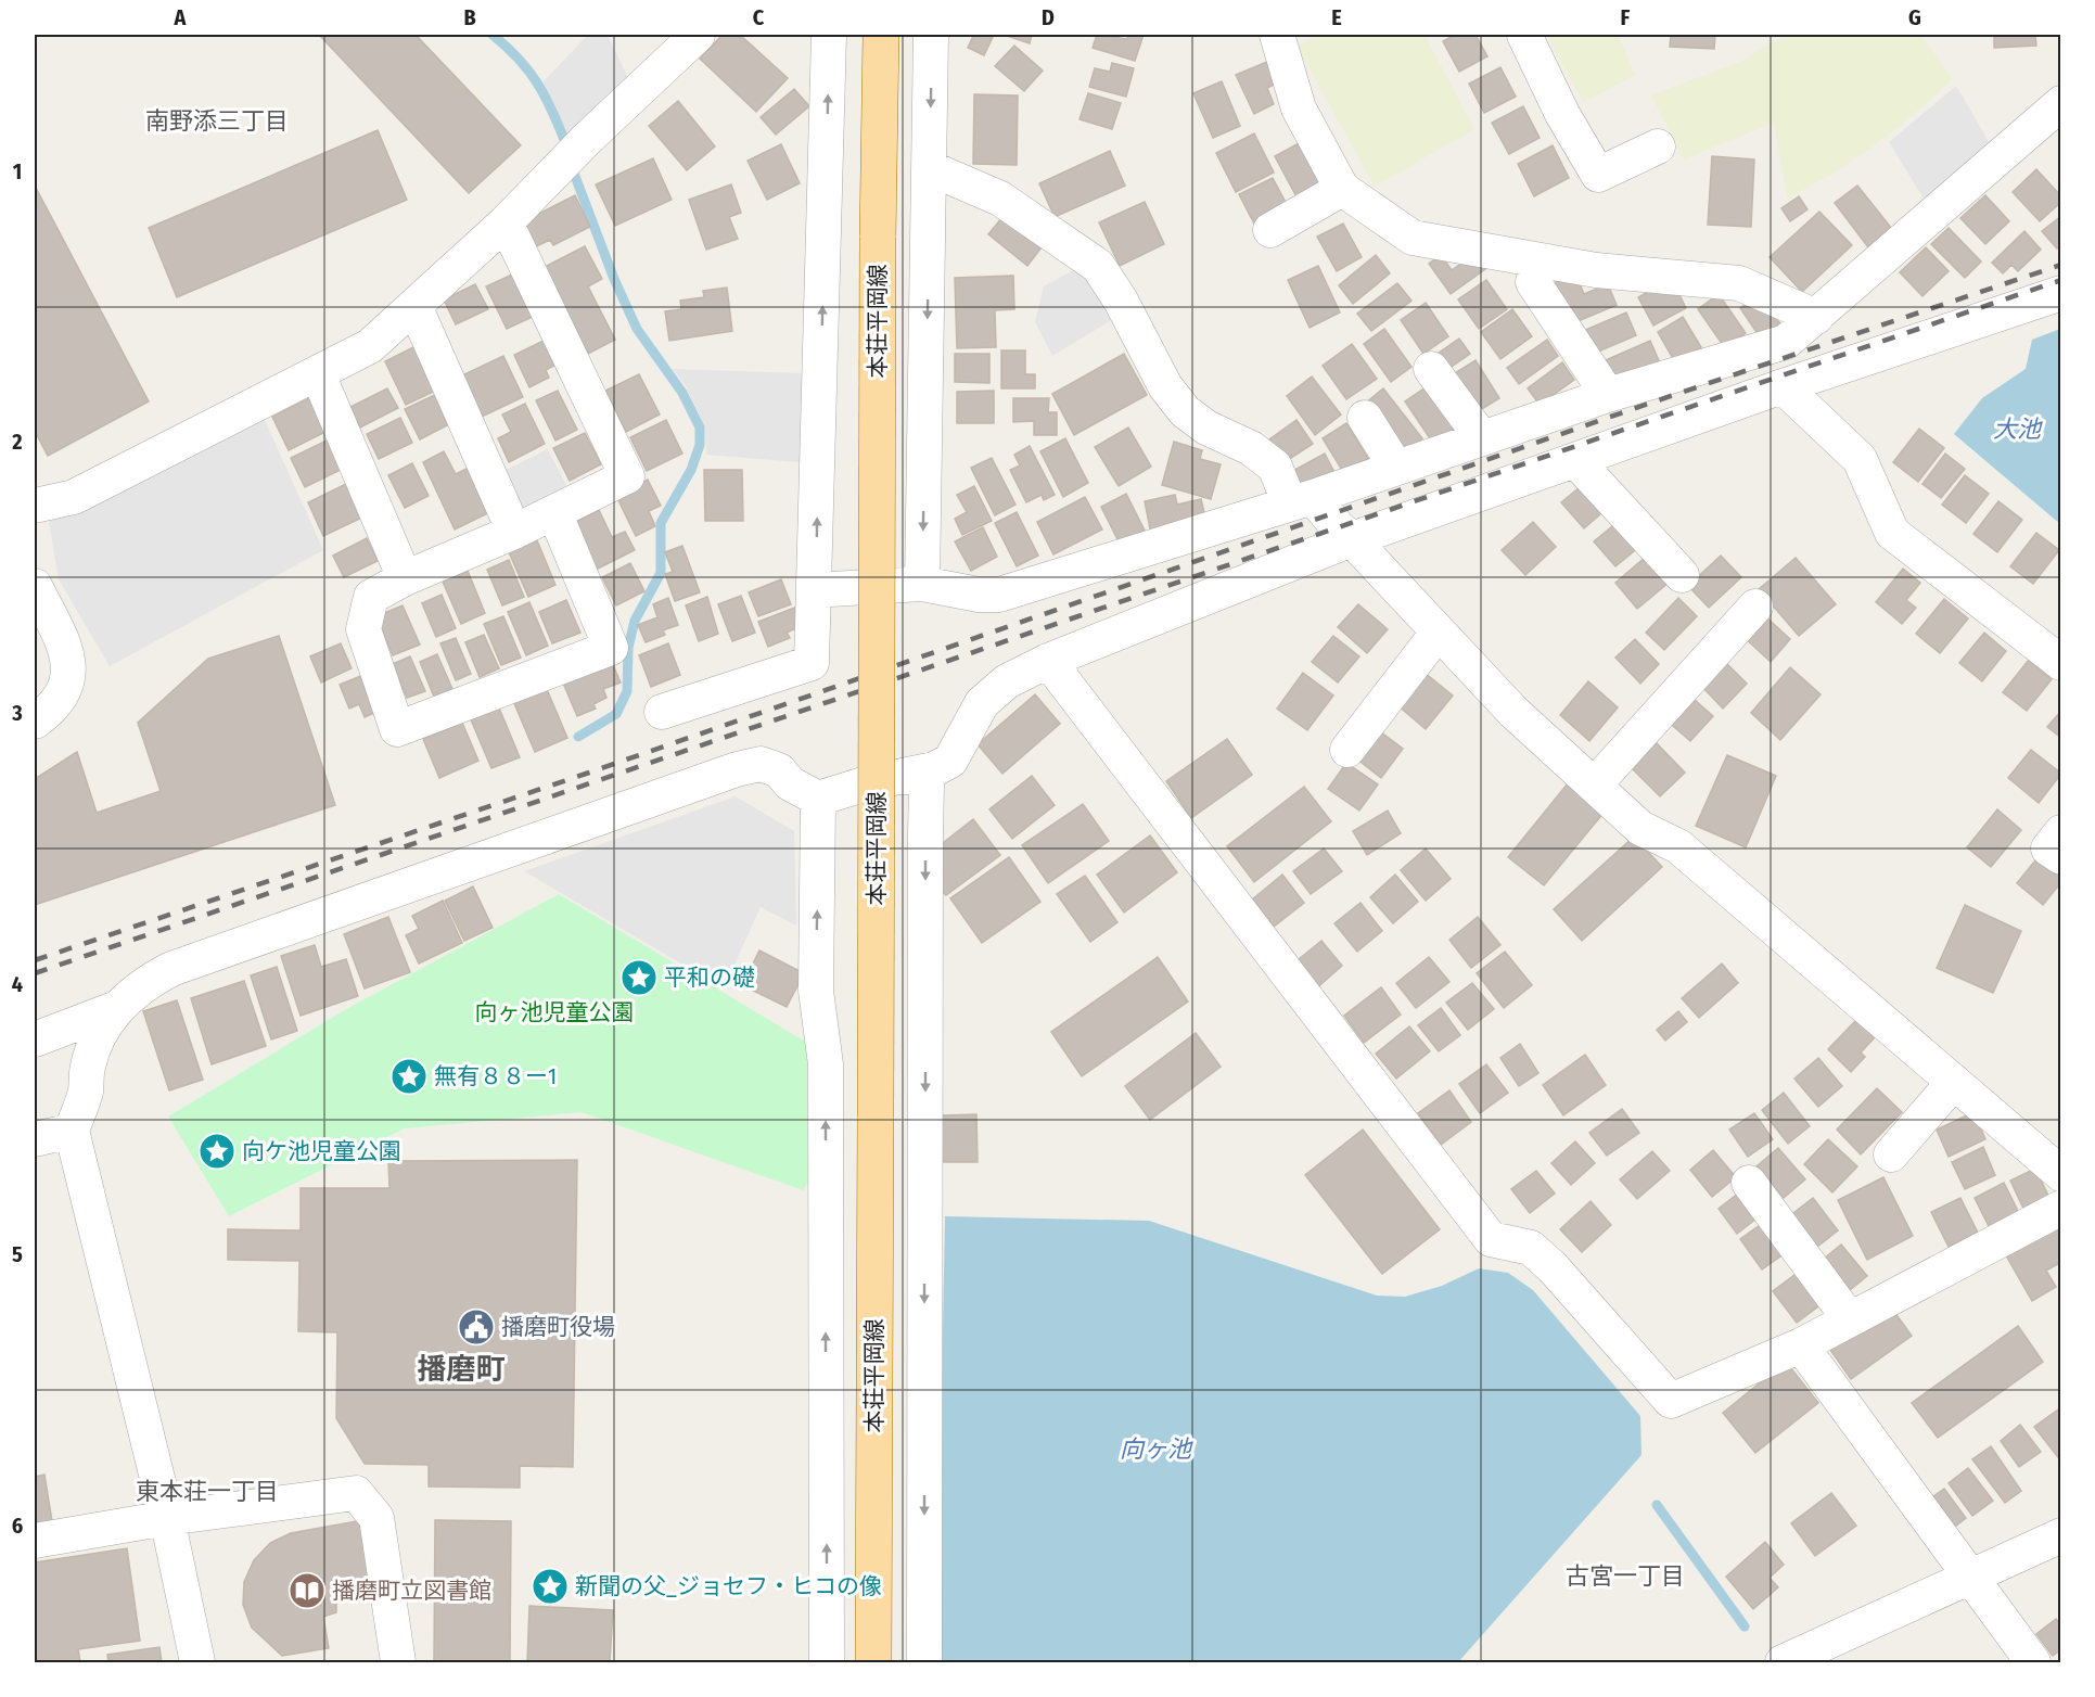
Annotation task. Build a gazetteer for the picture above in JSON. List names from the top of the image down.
{
  "streets": {
    "main road": ["本荘平岡線"]
  },
  "districts": [
    "南野添三丁目",
    "播磨町",
    "東本荘一丁目",
    "古宮一丁目"
  ],
  "water": ["大池", "向ヶ池"],
  "parks": ["向ヶ池児童公園"],
  "places": {
    "place": [
      "平和の礎",
      "無有８８ー1",
      "向ケ池児童公園",
      "新聞の父_ジョセフ・ヒコの像"
    ],
    "public building": ["播磨町役場"],
    "library": ["播磨町立図書館"]
  },
  "grid": {
    "columns": [
      "A",
      "B",
      "C",
      "D",
      "E",
      "F",
      "G"
    ],
    "rows": [
      "1",
      "2",
      "3",
      "4",
      "5",
      "6"
    ]
  }
}
